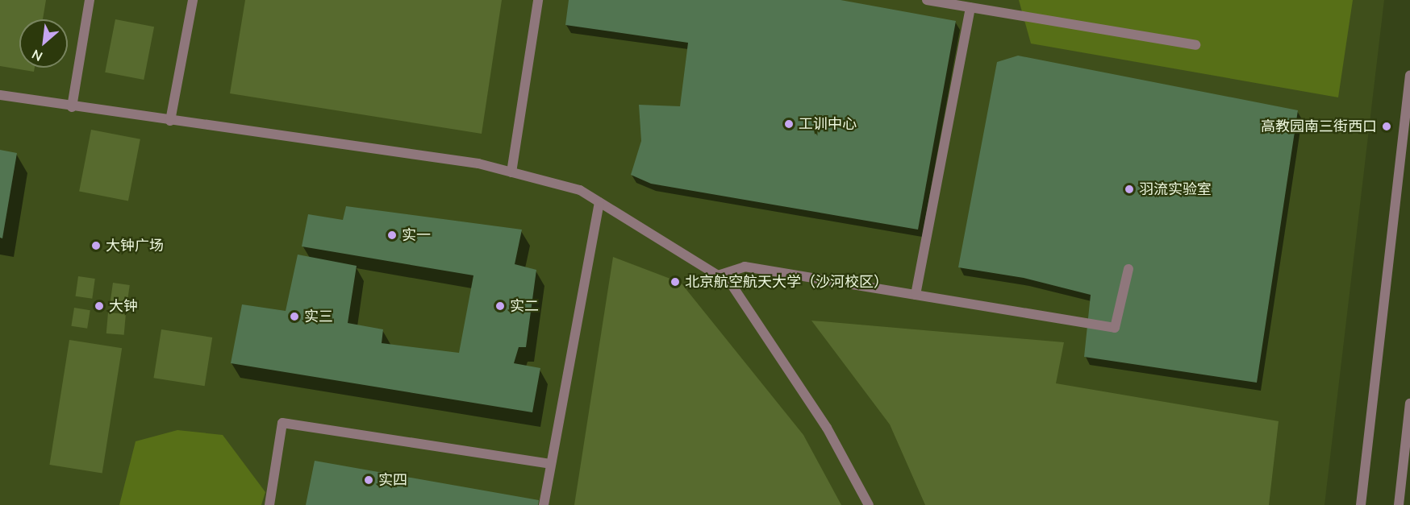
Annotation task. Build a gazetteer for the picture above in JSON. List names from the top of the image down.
{
  "places": [
    "工训中心",
    "高教园南三街西口",
    "羽流实验室",
    "实一",
    "大钟广场",
    "北京航空航天大学（沙河校区）",
    "大钟",
    "实二",
    "实三",
    "实四"
  ],
  "north": "bottom left"
}
